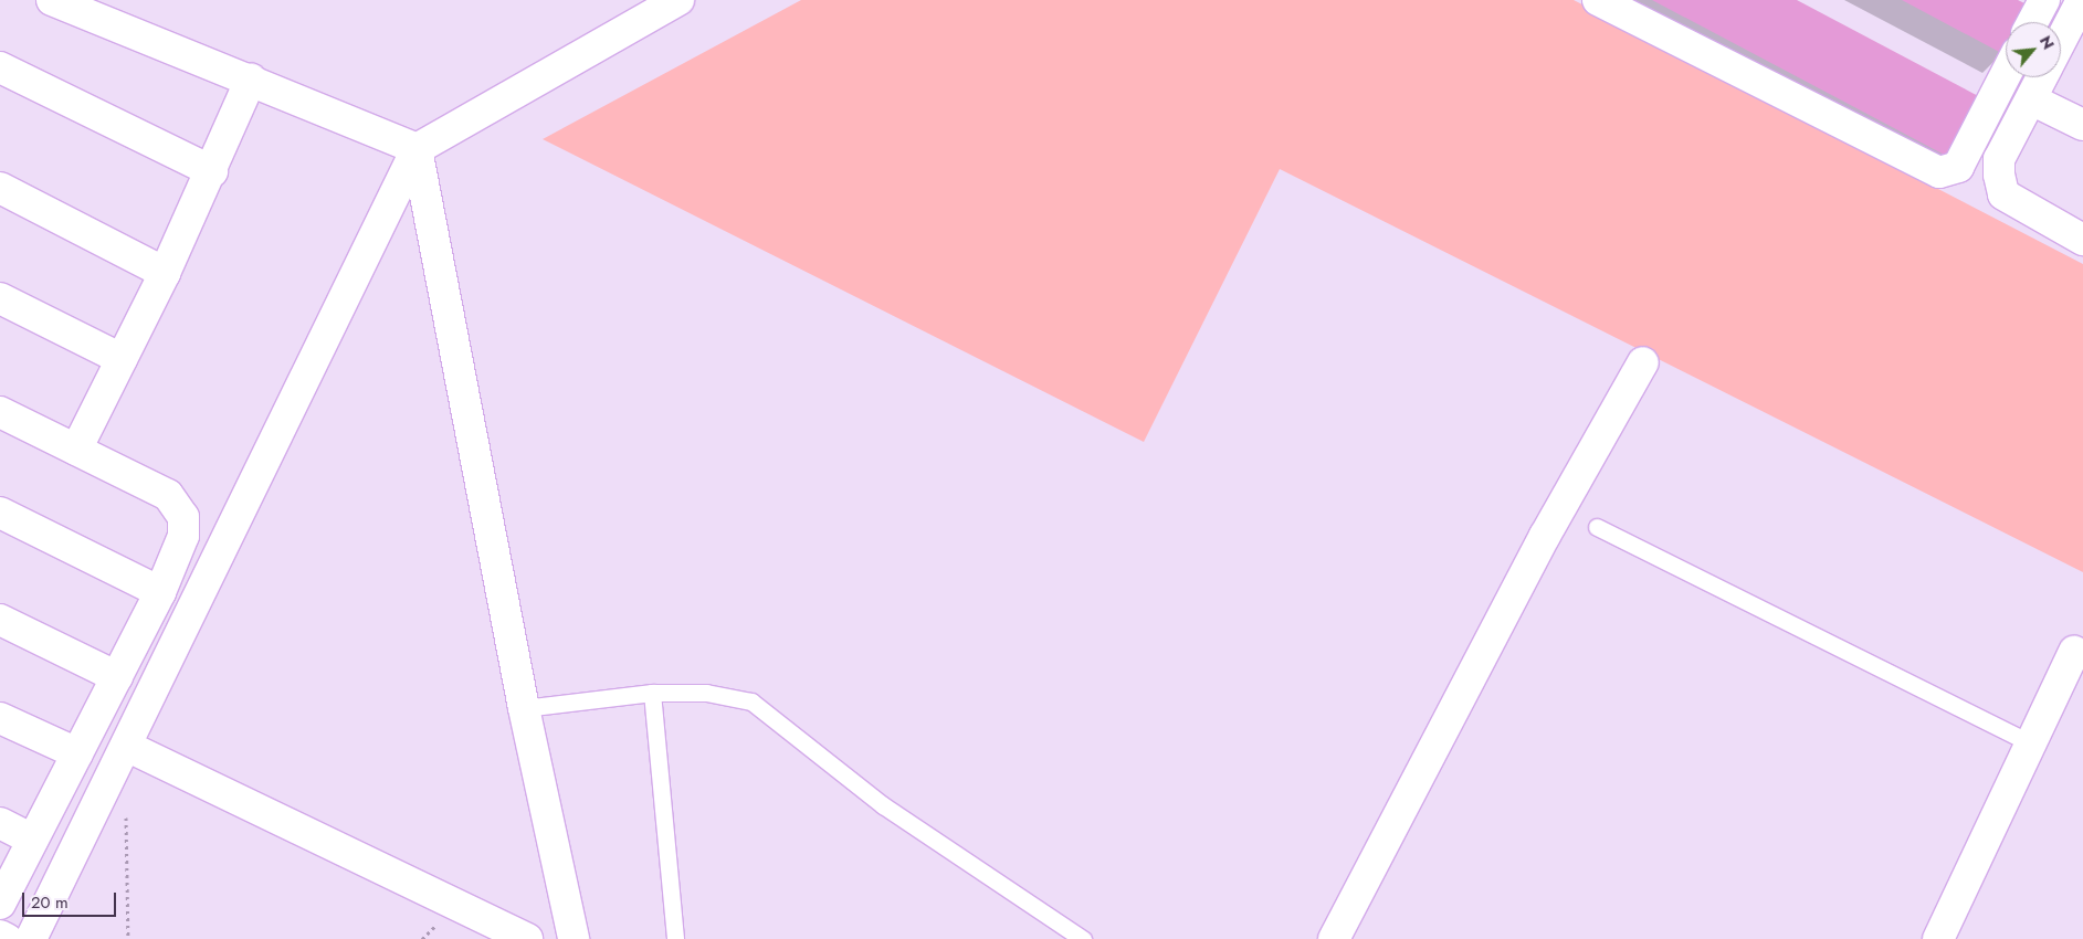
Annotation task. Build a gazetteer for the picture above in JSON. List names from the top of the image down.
{
  "scale_bar": "20 m",
  "north": "top right"
}
